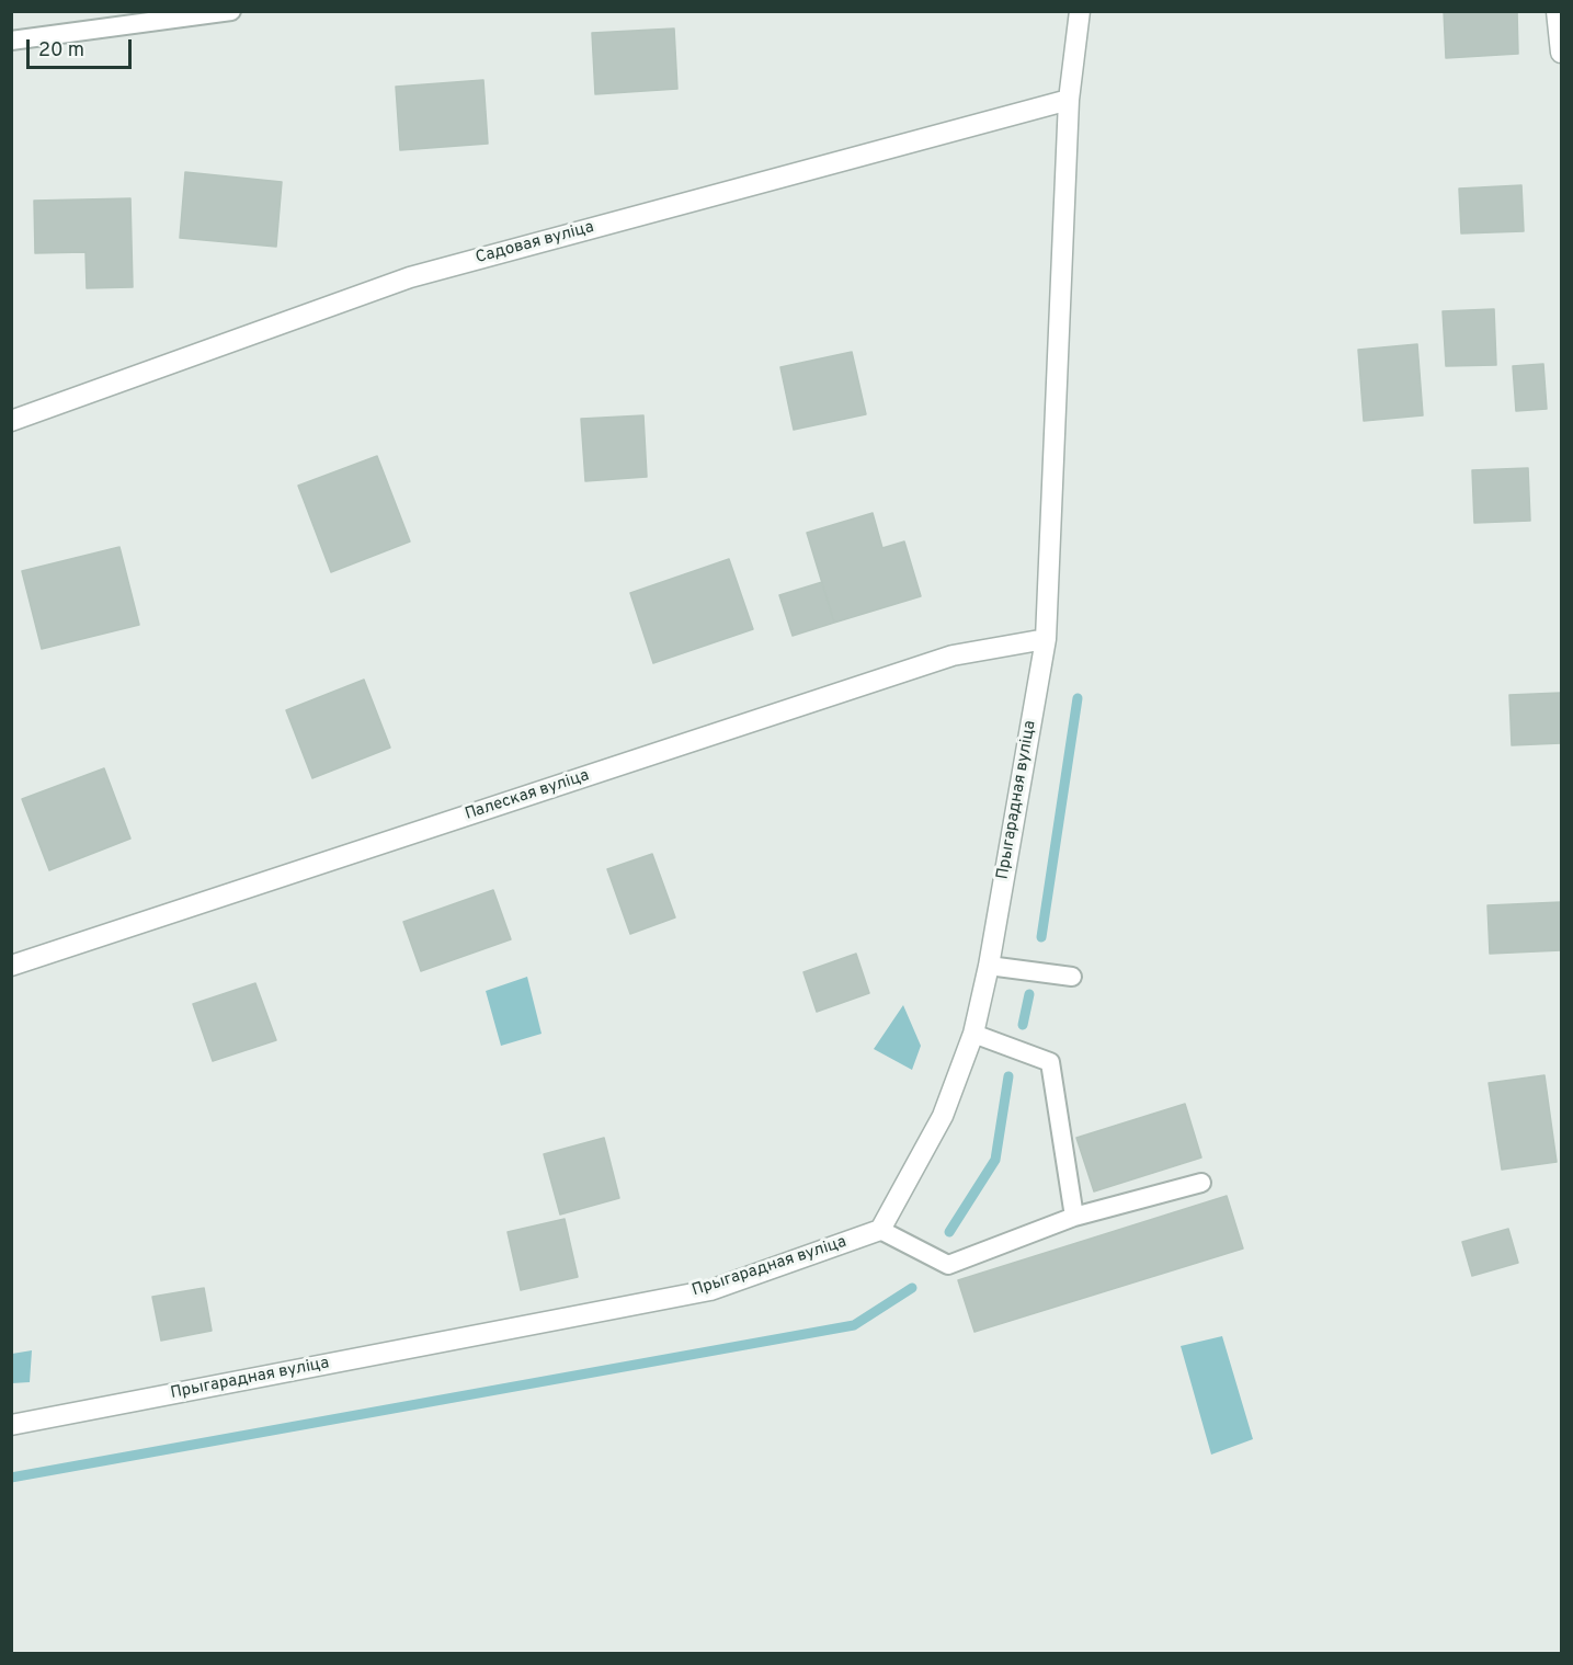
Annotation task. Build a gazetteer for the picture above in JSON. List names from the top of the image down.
{
  "streets": {
    "street": ["Садовая вуліца", "Палеская вуліца", "Прыгарадная вуліца"]
  },
  "crossings": [
    ["Садовая вуліца", "Прыгарадная вуліца"],
    ["Палеская вуліца", "Прыгарадная вуліца"]
  ],
  "scale_bar": "20 m"
}
